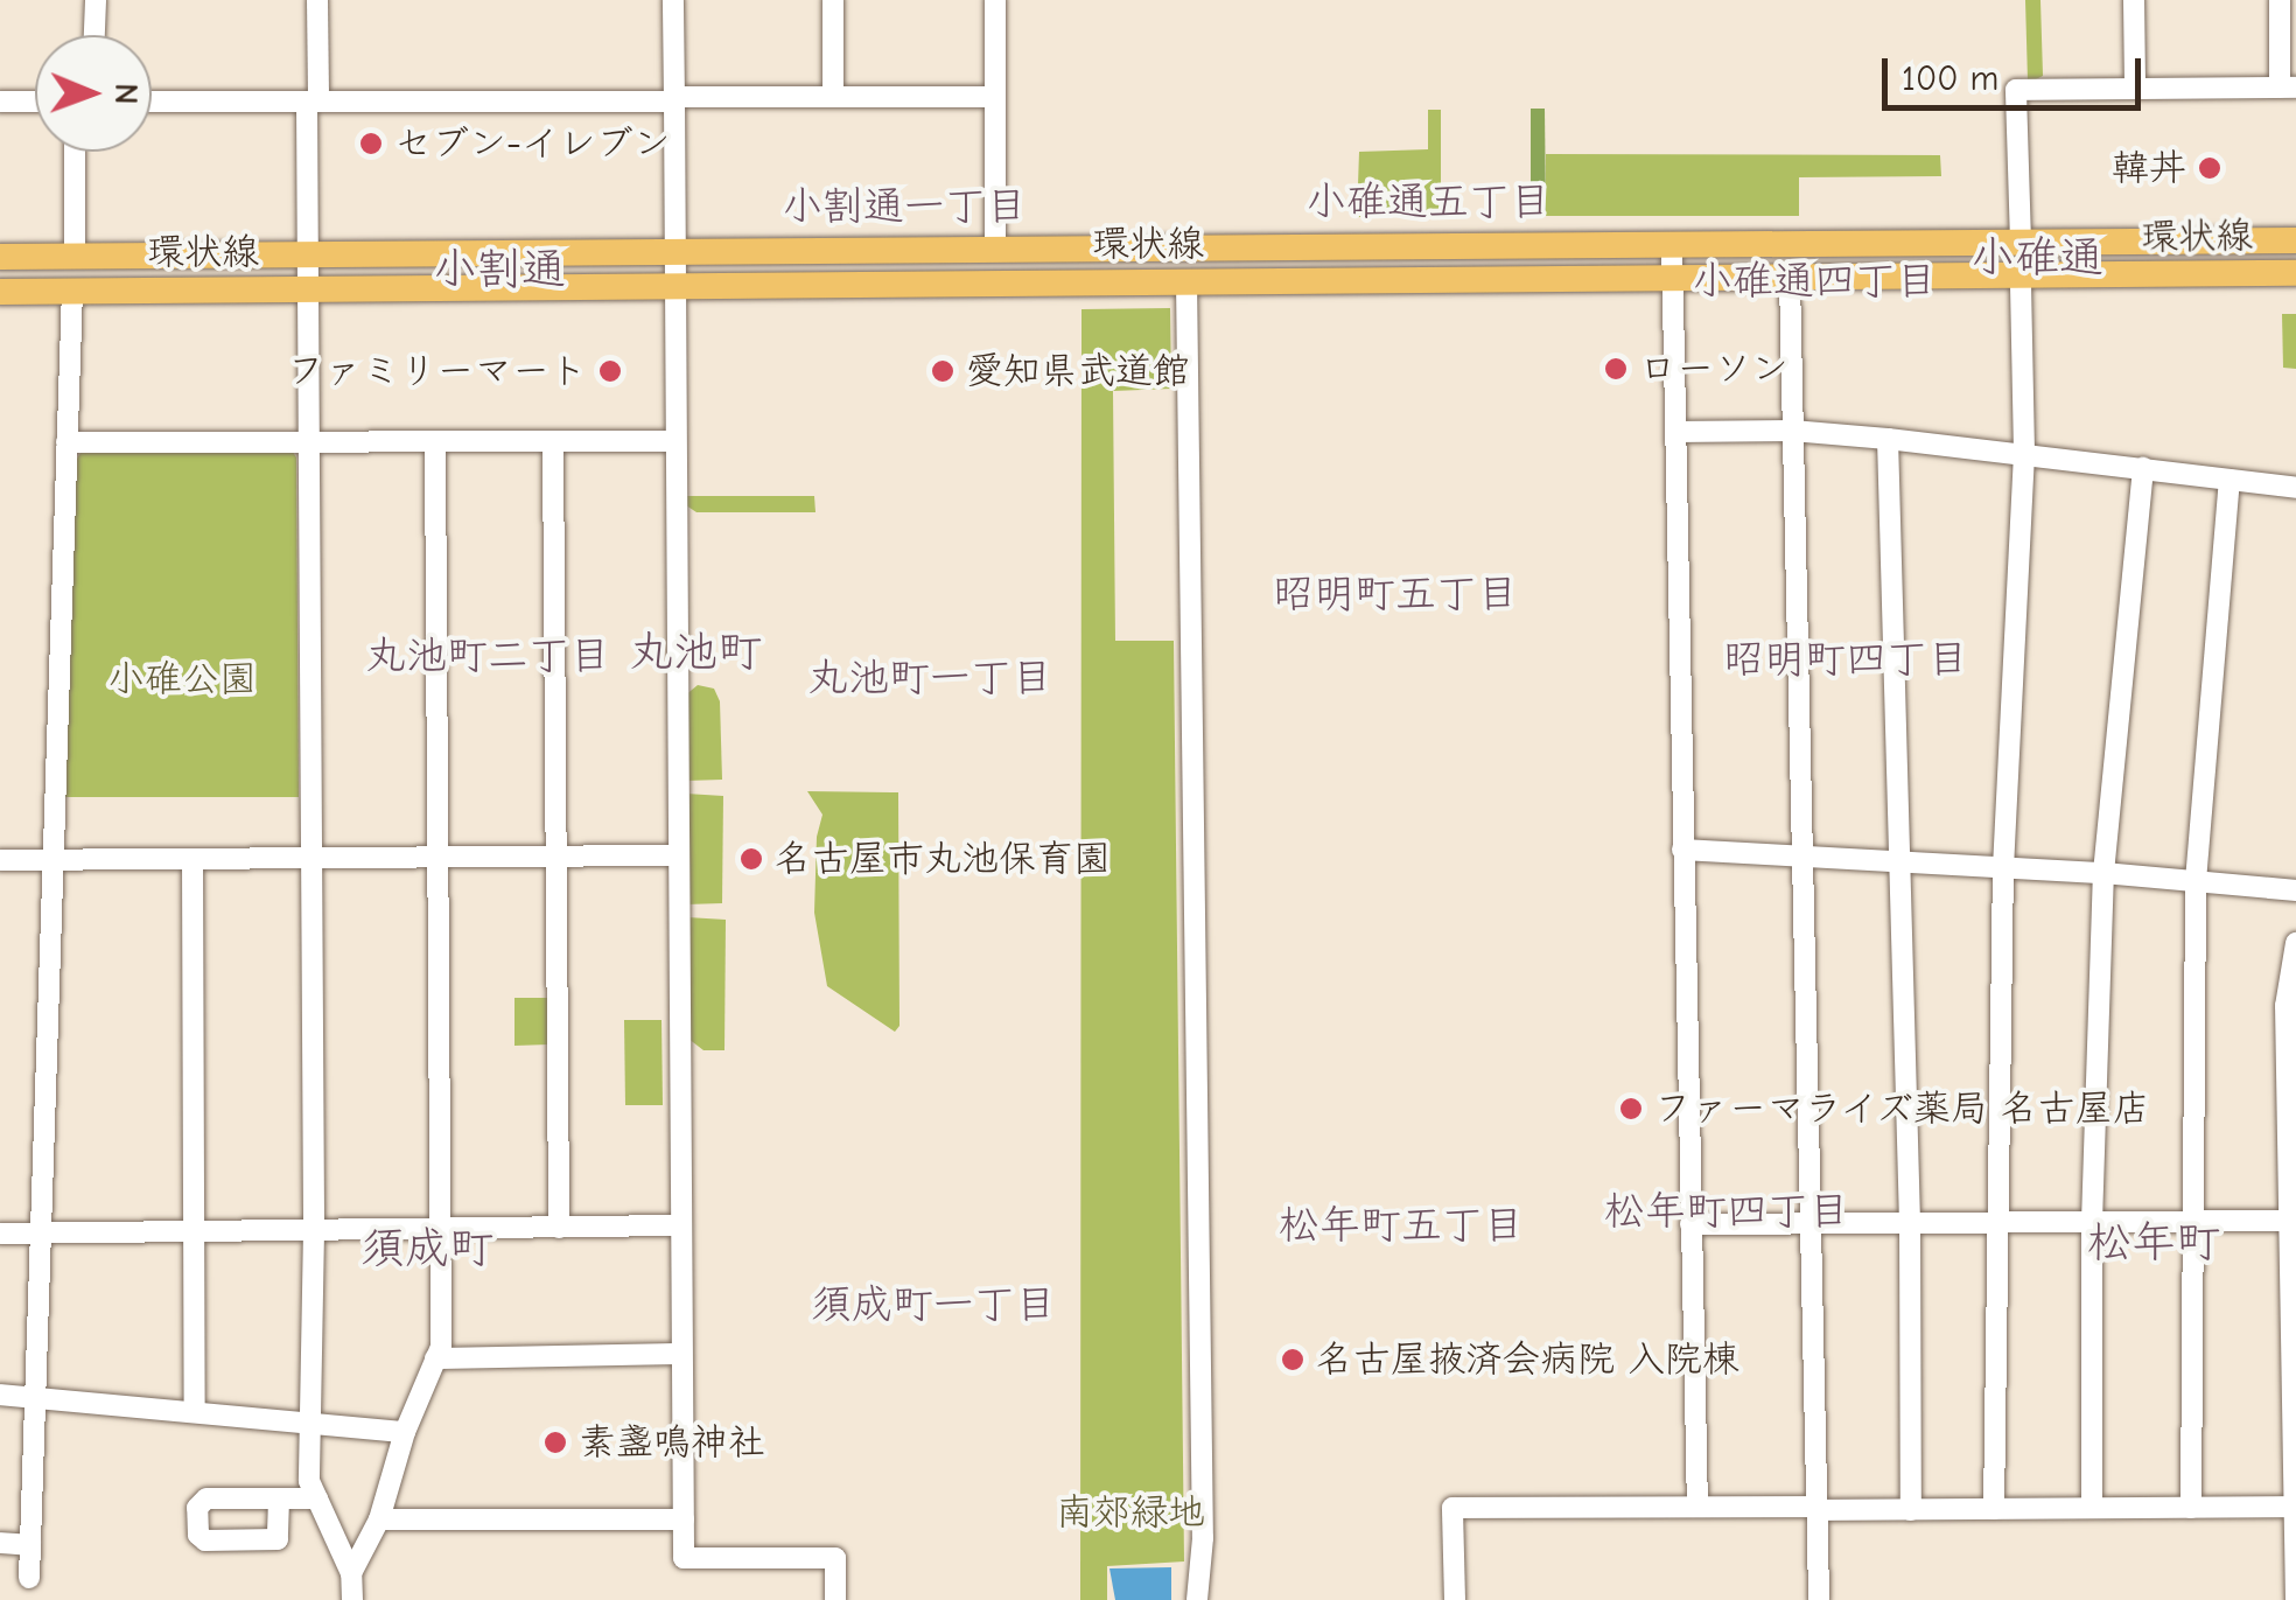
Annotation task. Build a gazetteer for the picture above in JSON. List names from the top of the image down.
{
  "streets": {
    "main road": ["環状線"]
  },
  "districts": [
    "小碓通五丁目",
    "小割通一丁目",
    "小碓通",
    "小割通",
    "小碓通四丁目",
    "昭明町五丁目",
    "丸池町",
    "丸池町二丁目",
    "昭明町四丁目",
    "丸池町一丁目",
    "松年町四丁目",
    "松年町五丁目",
    "松年町",
    "須成町",
    "須成町一丁目"
  ],
  "parks": ["小碓公園", "南郊緑地"],
  "places": [
    "セブン-イレブン",
    "韓丼",
    "ローソン",
    "ファミリーマート",
    "愛知県武道館",
    "名古屋市丸池保育園",
    "ファーマライズ薬局 名古屋店",
    "名古屋掖済会病院 入院棟",
    "素盞鳴神社"
  ],
  "scale_bar": "100 m",
  "north": "right"
}
